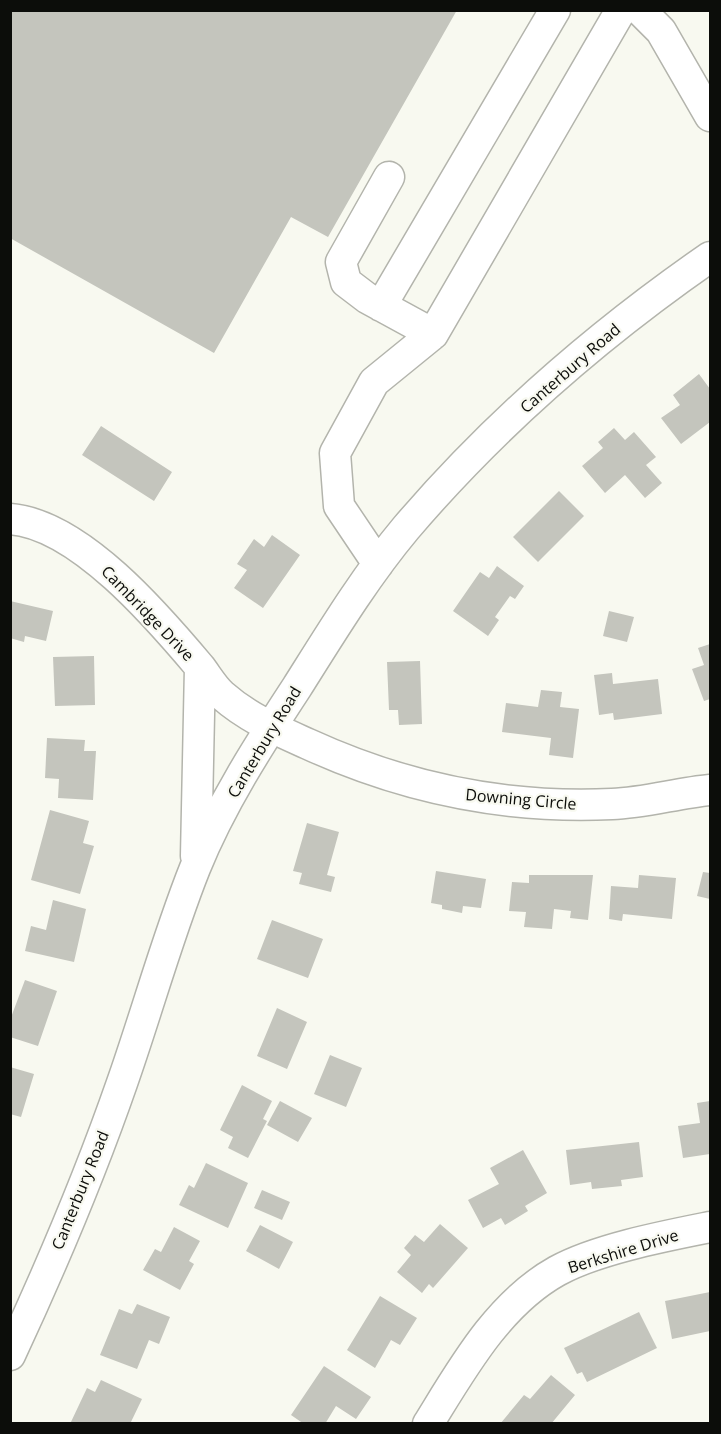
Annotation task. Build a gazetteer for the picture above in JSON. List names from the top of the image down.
{
  "streets": {
    "street": [
      "Canterbury Road",
      "Cambridge Drive",
      "Downing Circle",
      "Berkshire Drive"
    ]
  },
  "crossings": [
    ["Canterbury Road", "Cambridge Drive"],
    ["Canterbury Road", "Downing Circle"],
    ["Cambridge Drive", "Downing Circle"]
  ]
}
